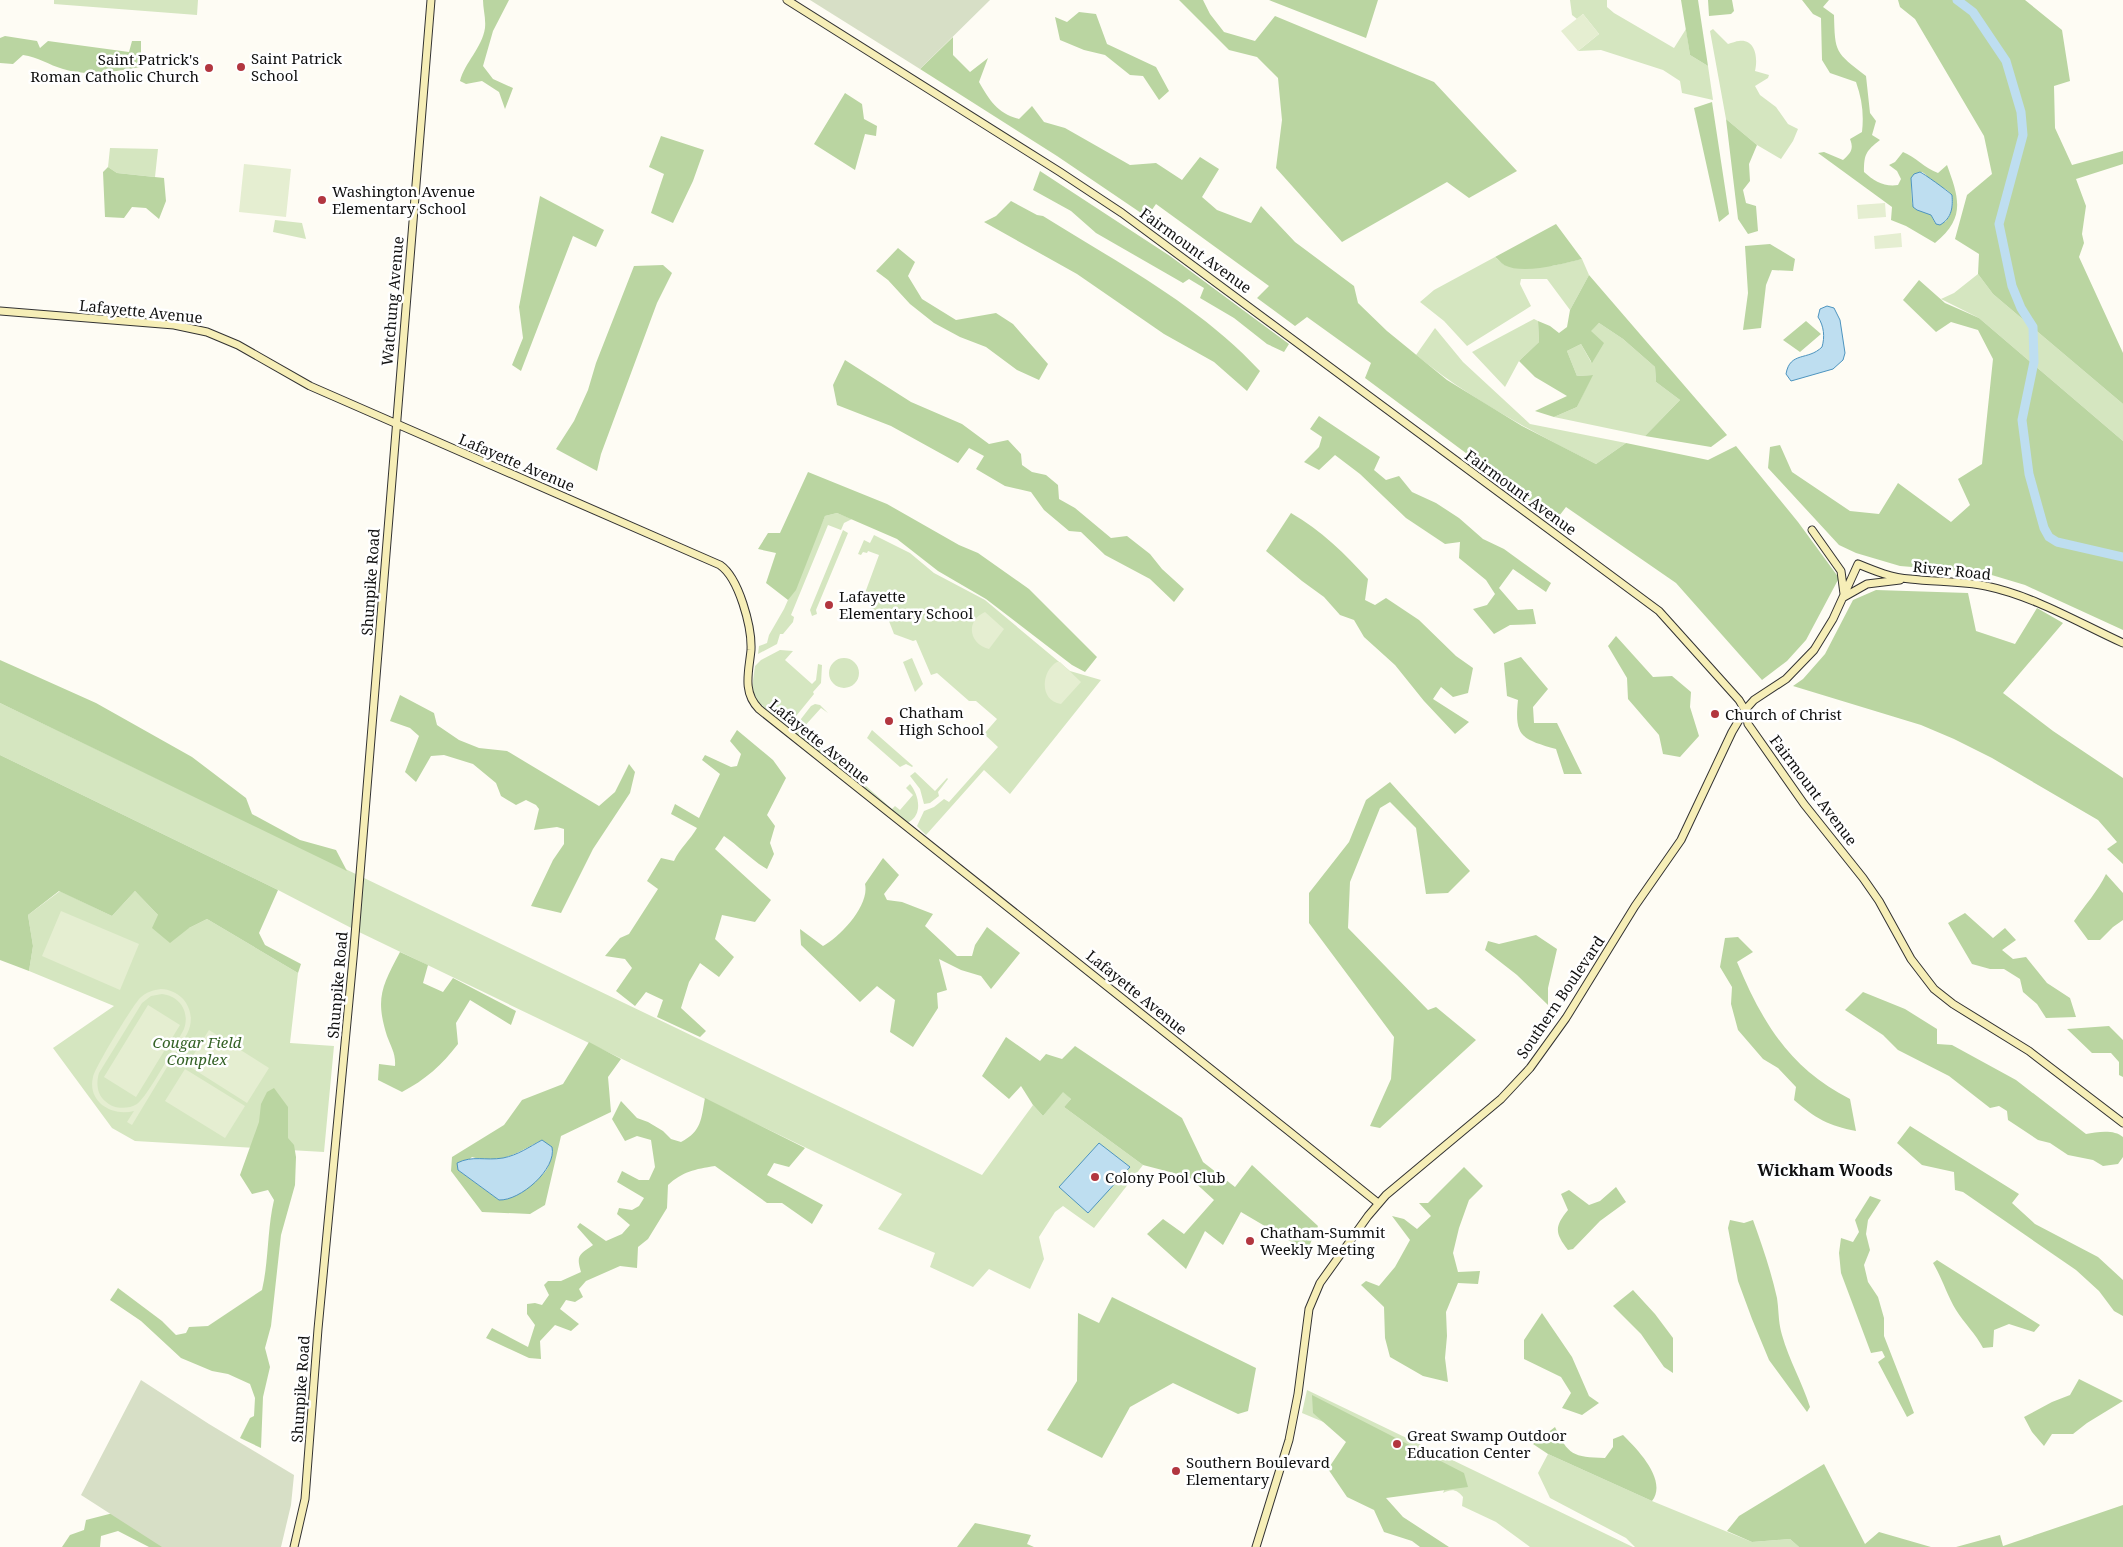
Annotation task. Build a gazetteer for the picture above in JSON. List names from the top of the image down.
{
  "streets": {
    "main road": [
      "Fairmount Avenue",
      "Watchung Avenue",
      "Lafayette Avenue",
      "River Road",
      "Shunpike Road",
      "Southern Boulevard"
    ]
  },
  "crossings": [
    ["Fairmount Avenue", "Southern Boulevard"],
    ["Watchung Avenue", "Lafayette Avenue"],
    ["Watchung Avenue", "Shunpike Road"],
    ["Lafayette Avenue", "Shunpike Road"],
    ["Lafayette Avenue", "Southern Boulevard"],
    ["River Road", "Southern Boulevard"]
  ],
  "districts": ["Wickham Woods"],
  "parks": ["Cougar Field Complex"],
  "places": [
    "Saint Patrick School",
    "Saint Patrick's Roman Catholic Church",
    "Washington Avenue Elementary School",
    "Lafayette Elementary School",
    "Church of Christ",
    "Chatham High School",
    "Colony Pool Club",
    "Chatham-Summit Weekly Meeting",
    "Great Swamp Outdoor Education Center",
    "Southern Boulevard Elementary"
  ]
}
